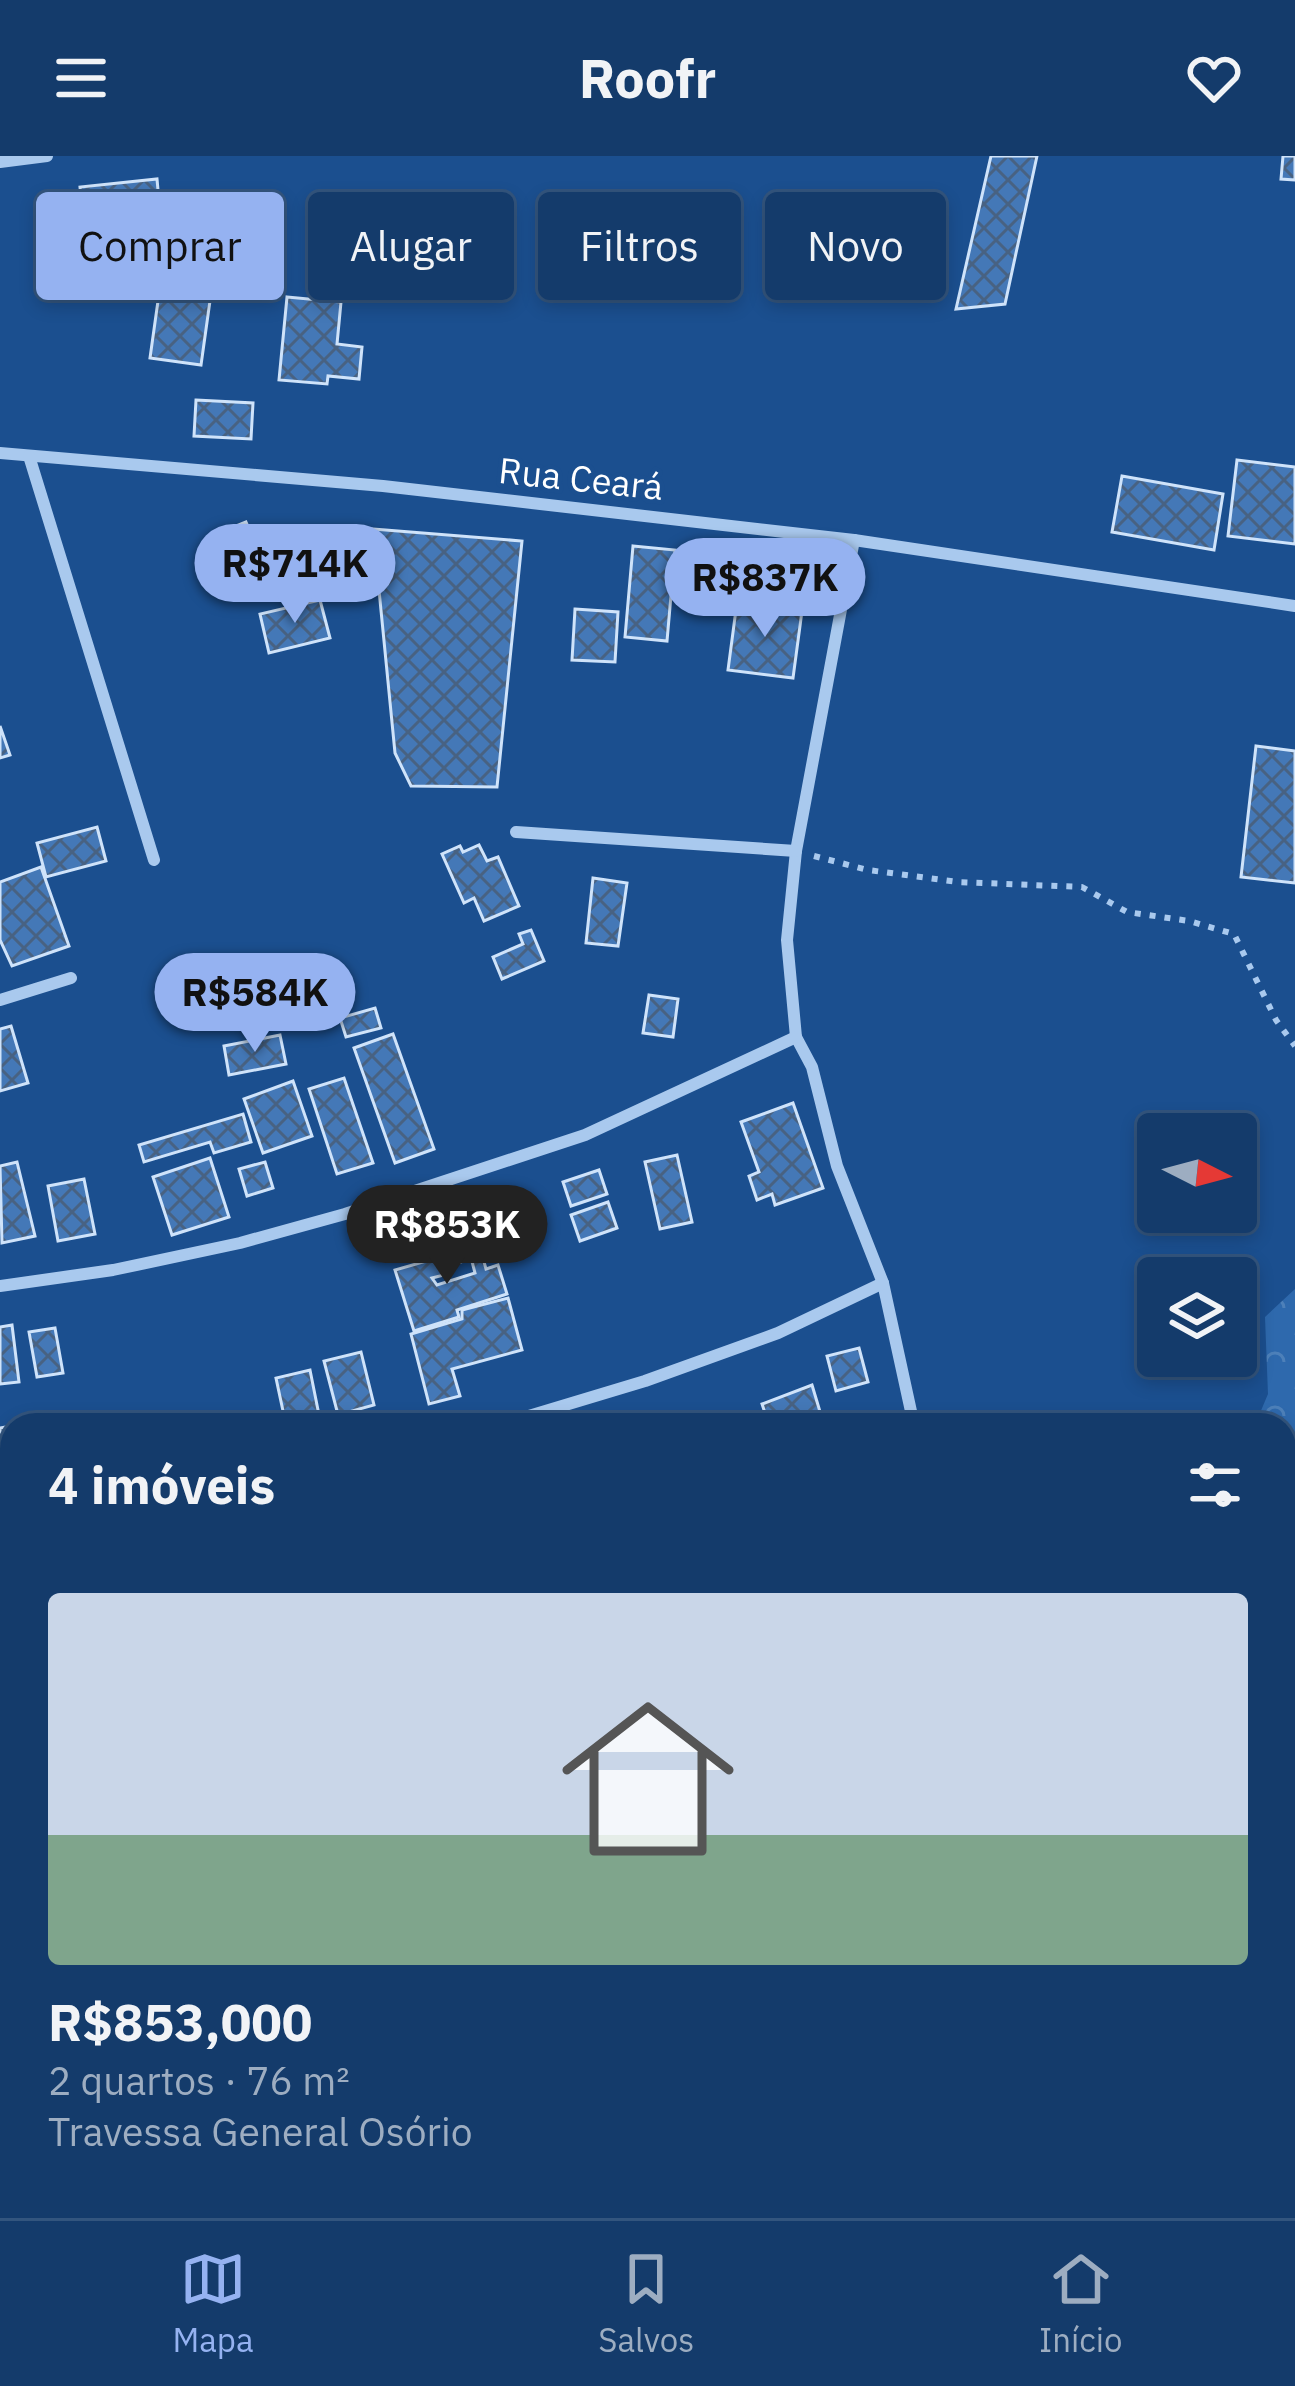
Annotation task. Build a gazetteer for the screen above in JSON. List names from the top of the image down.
{
  "streets": {
    "street": ["Rua Ceará"]
  },
  "north": "right",
  "page": {
    "header": "Roofr",
    "chip": [
      "Comprar",
      "Alugar",
      "Filtros",
      "Novo"
    ],
    "price": [
      "R$714K",
      "R$837K",
      "R$584K",
      "R$853K"
    ],
    "heading": "4 imóveis",
    "list": [
      {
        "name": "R$853,000",
        "note": "2 quartos · 76 m² · Travessa General Osório"
      }
    ],
    "tabs": ["Mapa", "Salvos", "Início"]
  }
}
